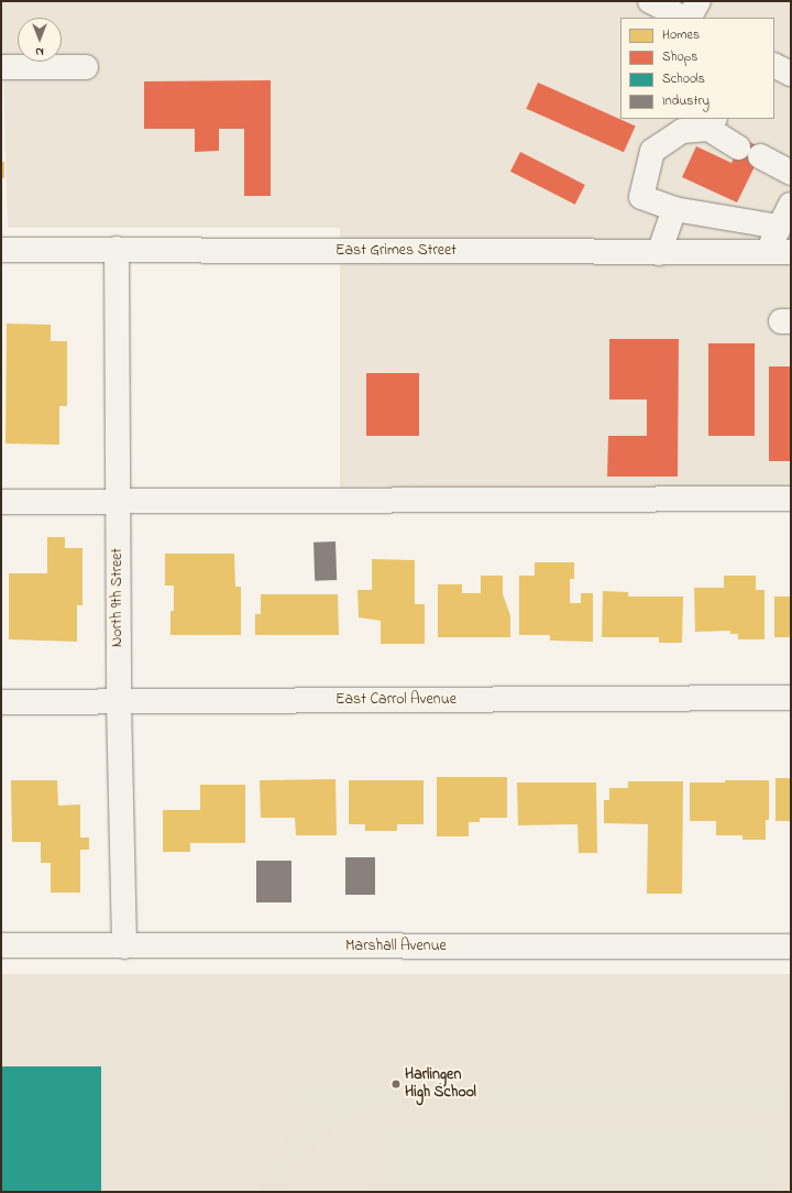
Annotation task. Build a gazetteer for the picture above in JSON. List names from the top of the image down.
{
  "streets": {
    "street": [
      "East Grimes Street",
      "North 9th Street",
      "East Carrol Avenue",
      "Marshall Avenue"
    ]
  },
  "crossings": [
    ["East Grimes Street", "North 9th Street"],
    ["North 9th Street", "East Carrol Avenue"],
    ["North 9th Street", "Marshall Avenue"]
  ],
  "places": ["Harlingen High School"],
  "legend": [
    "Homes",
    "Shops",
    "Schools",
    "Industry"
  ],
  "north": "bottom"
}
